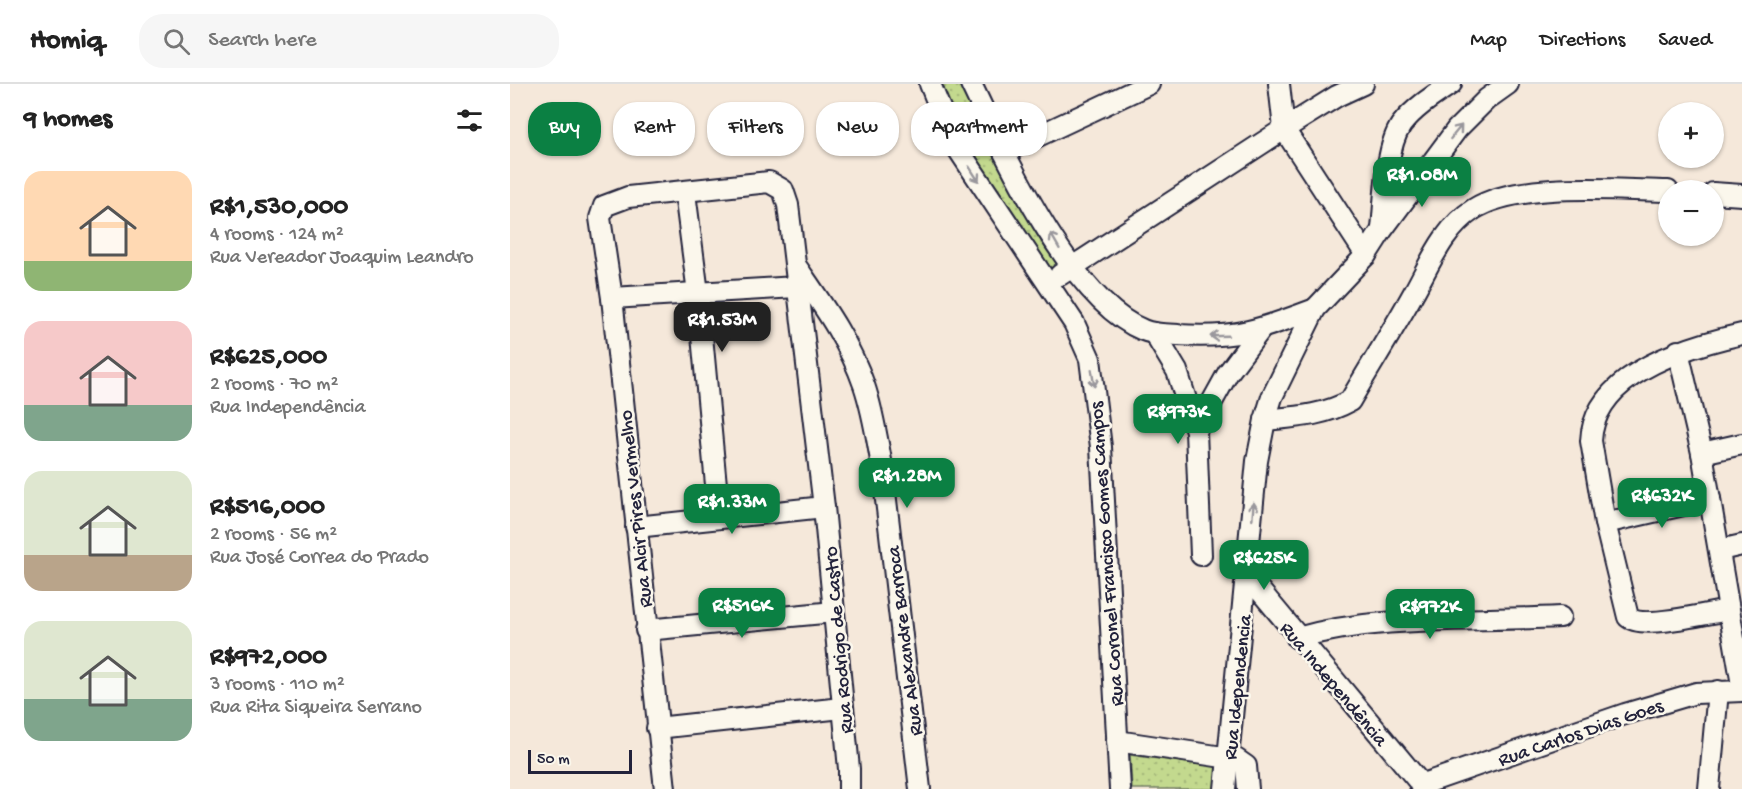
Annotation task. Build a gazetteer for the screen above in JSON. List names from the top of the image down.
{
  "streets": {
    "street": [
      "Rua Alcir Pires Vermelho",
      "Rua Coronel Francisco Gomes Campos",
      "Rua Rodrigo de Castro",
      "Rua Alexandre Barroca",
      "Rua Independência",
      "Rua Idependencia",
      "Rua Carlos Dias Goes"
    ]
  },
  "crossings": [
    ["Rua Alcir Pires Vermelho", "Rua Rodrigo de Castro"],
    ["Rua Rodrigo de Castro", "Rua Alexandre Barroca"],
    ["Rua Independência", "Rua Idependencia"],
    ["Rua Independência", "Rua Carlos Dias Goes"]
  ],
  "scale_bar": "50 m",
  "page": {
    "header": "Homiq",
    "search": "Search here",
    "nav": ["Map", "Directions", "Saved"],
    "heading": "9 homes",
    "map_buttons": ["+", "−"],
    "chip": [
      "Buy",
      "Rent",
      "Filters",
      "New",
      "Apartment"
    ],
    "list": [
      {
        "name": "R$1,530,000",
        "note": "4 rooms · 124 m² · Rua Vereador Joaquim Leandro"
      },
      {
        "name": "R$625,000",
        "note": "2 rooms · 70 m² · Rua Independência"
      },
      {
        "name": "R$516,000",
        "note": "2 rooms · 56 m² · Rua José Correa do Prado"
      },
      {
        "name": "R$972,000",
        "note": "3 rooms · 110 m² · Rua Rita Siqueira Serrano"
      }
    ],
    "price": [
      "R$1.08M",
      "R$1.53M",
      "R$973K",
      "R$1.28M",
      "R$632K",
      "R$1.33M",
      "R$625K",
      "R$516K",
      "R$972K"
    ],
    "scale": "50 m"
  }
}
